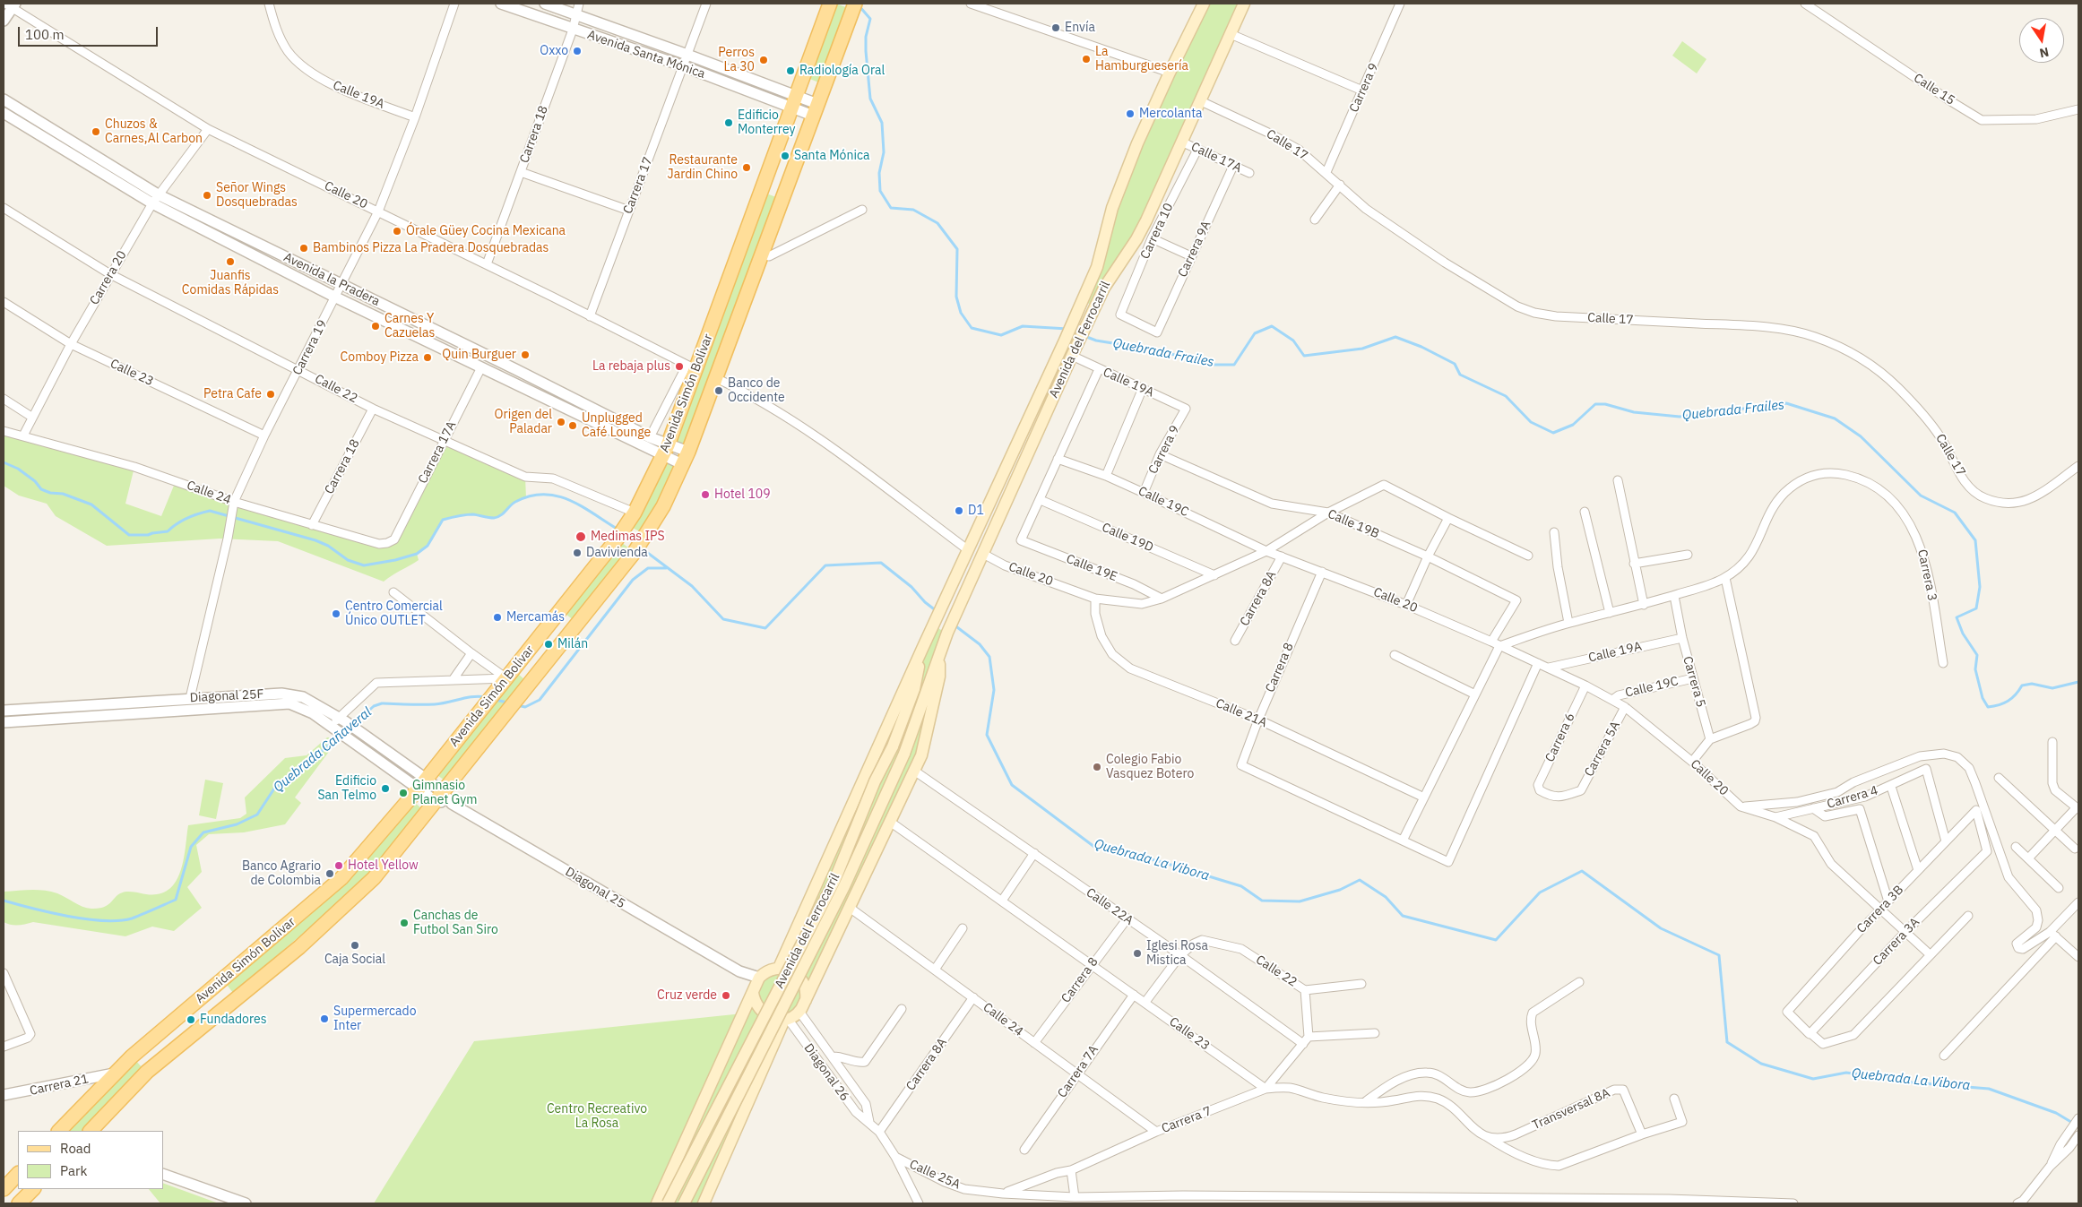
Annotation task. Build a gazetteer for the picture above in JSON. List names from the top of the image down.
{
  "streets": {
    "main road": ["Avenida del Ferrocarril", "Avenida Simón Bolívar"],
    "street": [
      "Avenida Santa Mónica",
      "Carrera 9",
      "Calle 15",
      "Calle 19A",
      "Carrera 18",
      "Calle 17",
      "Calle 17A",
      "Carrera 17",
      "Calle 20",
      "Carrera 10",
      "Carrera 9A",
      "Carrera 20",
      "Avenida la Pradera",
      "Carrera 19",
      "Calle 23",
      "Calle 22",
      "Carrera 17A",
      "Calle 24",
      "Calle 19C",
      "Calle 19B",
      "Calle 19D",
      "Calle 19E",
      "Carrera 3",
      "Carrera 8A",
      "Carrera 8",
      "Carrera 5",
      "Diagonal 25F",
      "Calle 21A",
      "Carrera 6",
      "Carrera 5A",
      "Carrera 4",
      "Diagonal 25",
      "Calle 22A",
      "Carrera 3B",
      "Carrera 3A",
      "Carrera 7A",
      "Diagonal 26",
      "Carrera 21",
      "Transversal 8A",
      "Carrera 7",
      "Calle 25A"
    ]
  },
  "crossings": [
    ["Avenida Santa Mónica", "Carrera 18"],
    ["Avenida Santa Mónica", "Carrera 17"],
    ["Avenida Santa Mónica", "Avenida Simón Bolívar"],
    ["Carrera 9", "Calle 19A"],
    ["Carrera 9", "Calle 17"],
    ["Carrera 9", "Calle 19C"],
    ["Carrera 9", "Calle 19B"],
    ["Calle 19A", "Calle 20"],
    ["Calle 19A", "Avenida del Ferrocarril"],
    ["Calle 19A", "Carrera 19"],
    ["Calle 19A", "Carrera 5"],
    ["Carrera 18", "Calle 20"],
    ["Carrera 18", "Calle 22"],
    ["Carrera 18", "Calle 24"],
    ["Calle 17", "Avenida del Ferrocarril"],
    ["Calle 17A", "Carrera 10"],
    ["Calle 17A", "Carrera 9A"],
    ["Calle 17A", "Avenida del Ferrocarril"],
    ["Carrera 17", "Calle 20"],
    ["Calle 20", "Carrera 20"],
    ["Calle 20", "Avenida del Ferrocarril"],
    ["Calle 20", "Carrera 19"],
    ["Calle 20", "Avenida Simón Bolívar"],
    ["Calle 20", "Calle 19C"],
    ["Calle 20", "Calle 19B"],
    ["Calle 20", "Calle 19D"],
    ["Calle 20", "Calle 19E"],
    ["Calle 20", "Carrera 8A"],
    ["Calle 20", "Carrera 8"],
    ["Calle 20", "Calle 21A"],
    ["Calle 20", "Carrera 6"],
    ["Calle 20", "Carrera 5A"],
    ["Calle 20", "Carrera 4"],
    ["Calle 20", "Carrera 3B"],
    ["Calle 20", "Carrera 3A"],
    ["Carrera 10", "Carrera 9A"],
    ["Carrera 20", "Avenida la Pradera"],
    ["Carrera 20", "Calle 23"],
    ["Carrera 20", "Calle 22"],
    ["Carrera 20", "Calle 24"],
    ["Avenida la Pradera", "Carrera 19"],
    ["Avenida la Pradera", "Avenida Simón Bolívar"],
    ["Avenida la Pradera", "Carrera 17A"],
    ["Carrera 19", "Calle 23"],
    ["Carrera 19", "Calle 22"],
    ["Carrera 19", "Calle 24"],
    ["Carrera 19", "Diagonal 25F"],
    ["Calle 23", "Carrera 8"],
    ["Calle 23", "Carrera 7A"],
    ["Calle 23", "Carrera 7"],
    ["Calle 22", "Avenida Simón Bolívar"],
    ["Calle 22", "Carrera 17A"],
    ["Calle 22", "Calle 22A"],
    ["Avenida Simón Bolívar", "Diagonal 25F"],
    ["Avenida Simón Bolívar", "Diagonal 25"],
    ["Avenida Simón Bolívar", "Carrera 21"],
    ["Carrera 17A", "Calle 24"],
    ["Calle 24", "Carrera 8A"],
    ["Calle 24", "Carrera 8"],
    ["Calle 24", "Carrera 7A"],
    ["Calle 24", "Carrera 7"],
    ["Calle 19C", "Carrera 5"],
    ["Calle 19D", "Calle 19E"],
    ["Carrera 3", "Carrera 5"],
    ["Carrera 8A", "Diagonal 26"],
    ["Carrera 8", "Calle 21A"],
    ["Carrera 8", "Calle 22A"],
    ["Diagonal 25F", "Diagonal 25"],
    ["Carrera 6", "Carrera 5A"],
    ["Carrera 4", "Carrera 3B"],
    ["Diagonal 25", "Diagonal 26"],
    ["Calle 22A", "Carrera 7"],
    ["Carrera 3B", "Carrera 3A"],
    ["Diagonal 26", "Calle 25A"],
    ["Carrera 7", "Calle 25A"]
  ],
  "water": ["Quebrada Frailes", "Quebrada Cañaveral", "Quebrada La Vibora"],
  "parks": ["Centro Recreativo La Rosa"],
  "places": [
    "Envía",
    "Oxxo",
    "La Hamburguesería",
    "Perros La 30",
    "Radiología Oral",
    "Mercolanta",
    "Edificio Monterrey",
    "Chuzos & Carnes,Al Carbon",
    "Santa Mónica",
    "Restaurante Jardin Chino",
    "Señor Wings Dosquebradas",
    "Órale Güey Cocina Mexicana",
    "Bambinos Pizza La Pradera Dosquebradas",
    "Juanfis Comidas Rápidas",
    "Carnes Y Cazuelas",
    "Quin Burguer",
    "Comboy Pizza",
    "La rebaja plus",
    "Banco de Occidente",
    "Petra Cafe",
    "Origen del Paladar",
    "Unplugged Café Lounge",
    "Hotel 109",
    "D1",
    "Medimas IPS",
    "Davivienda",
    "Centro Comercial Único OUTLET",
    "Mercamás",
    "Milán",
    "Colegio Fabio Vasquez Botero",
    "Edificio San Telmo",
    "Gimnasio Planet Gym",
    "Hotel Yellow",
    "Banco Agrario de Colombia",
    "Canchas de Futbol San Siro",
    "Caja Social",
    "Iglesi Rosa Mistica",
    "Cruz verde",
    "Supermercado Inter",
    "Fundadores"
  ],
  "legend": ["Road", "Park"],
  "scale_bar": "100 m",
  "north": "bottom"
}
